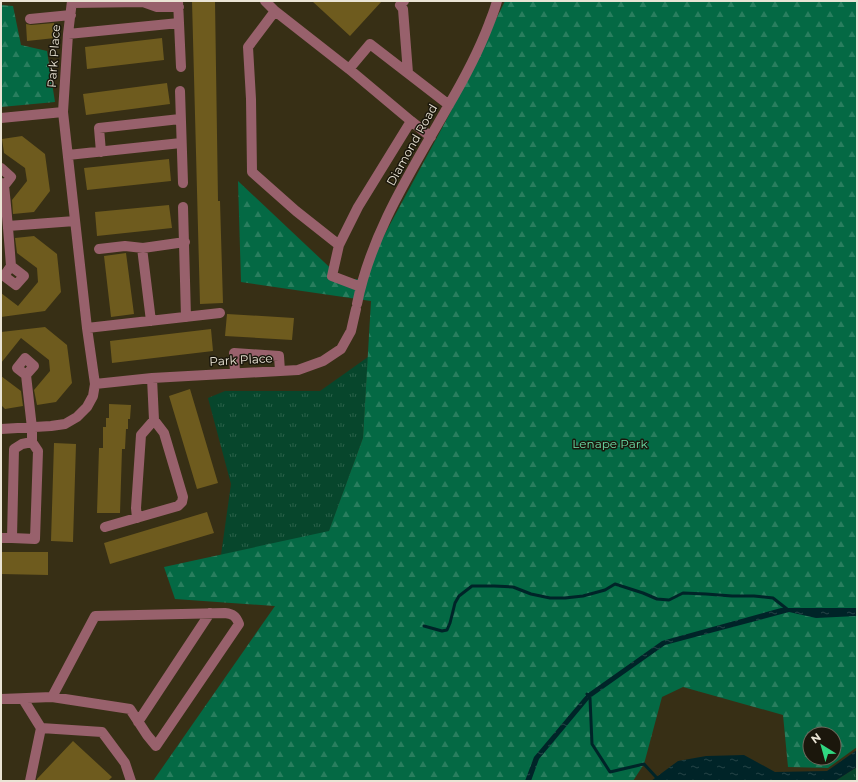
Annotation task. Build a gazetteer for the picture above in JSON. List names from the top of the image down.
{
  "streets": {
    "street": ["Park Place", "Diamond Road"]
  },
  "crossings": [
    ["Park Place", "Diamond Road"]
  ],
  "parks": ["Lenape Park"],
  "north": "top left"
}
